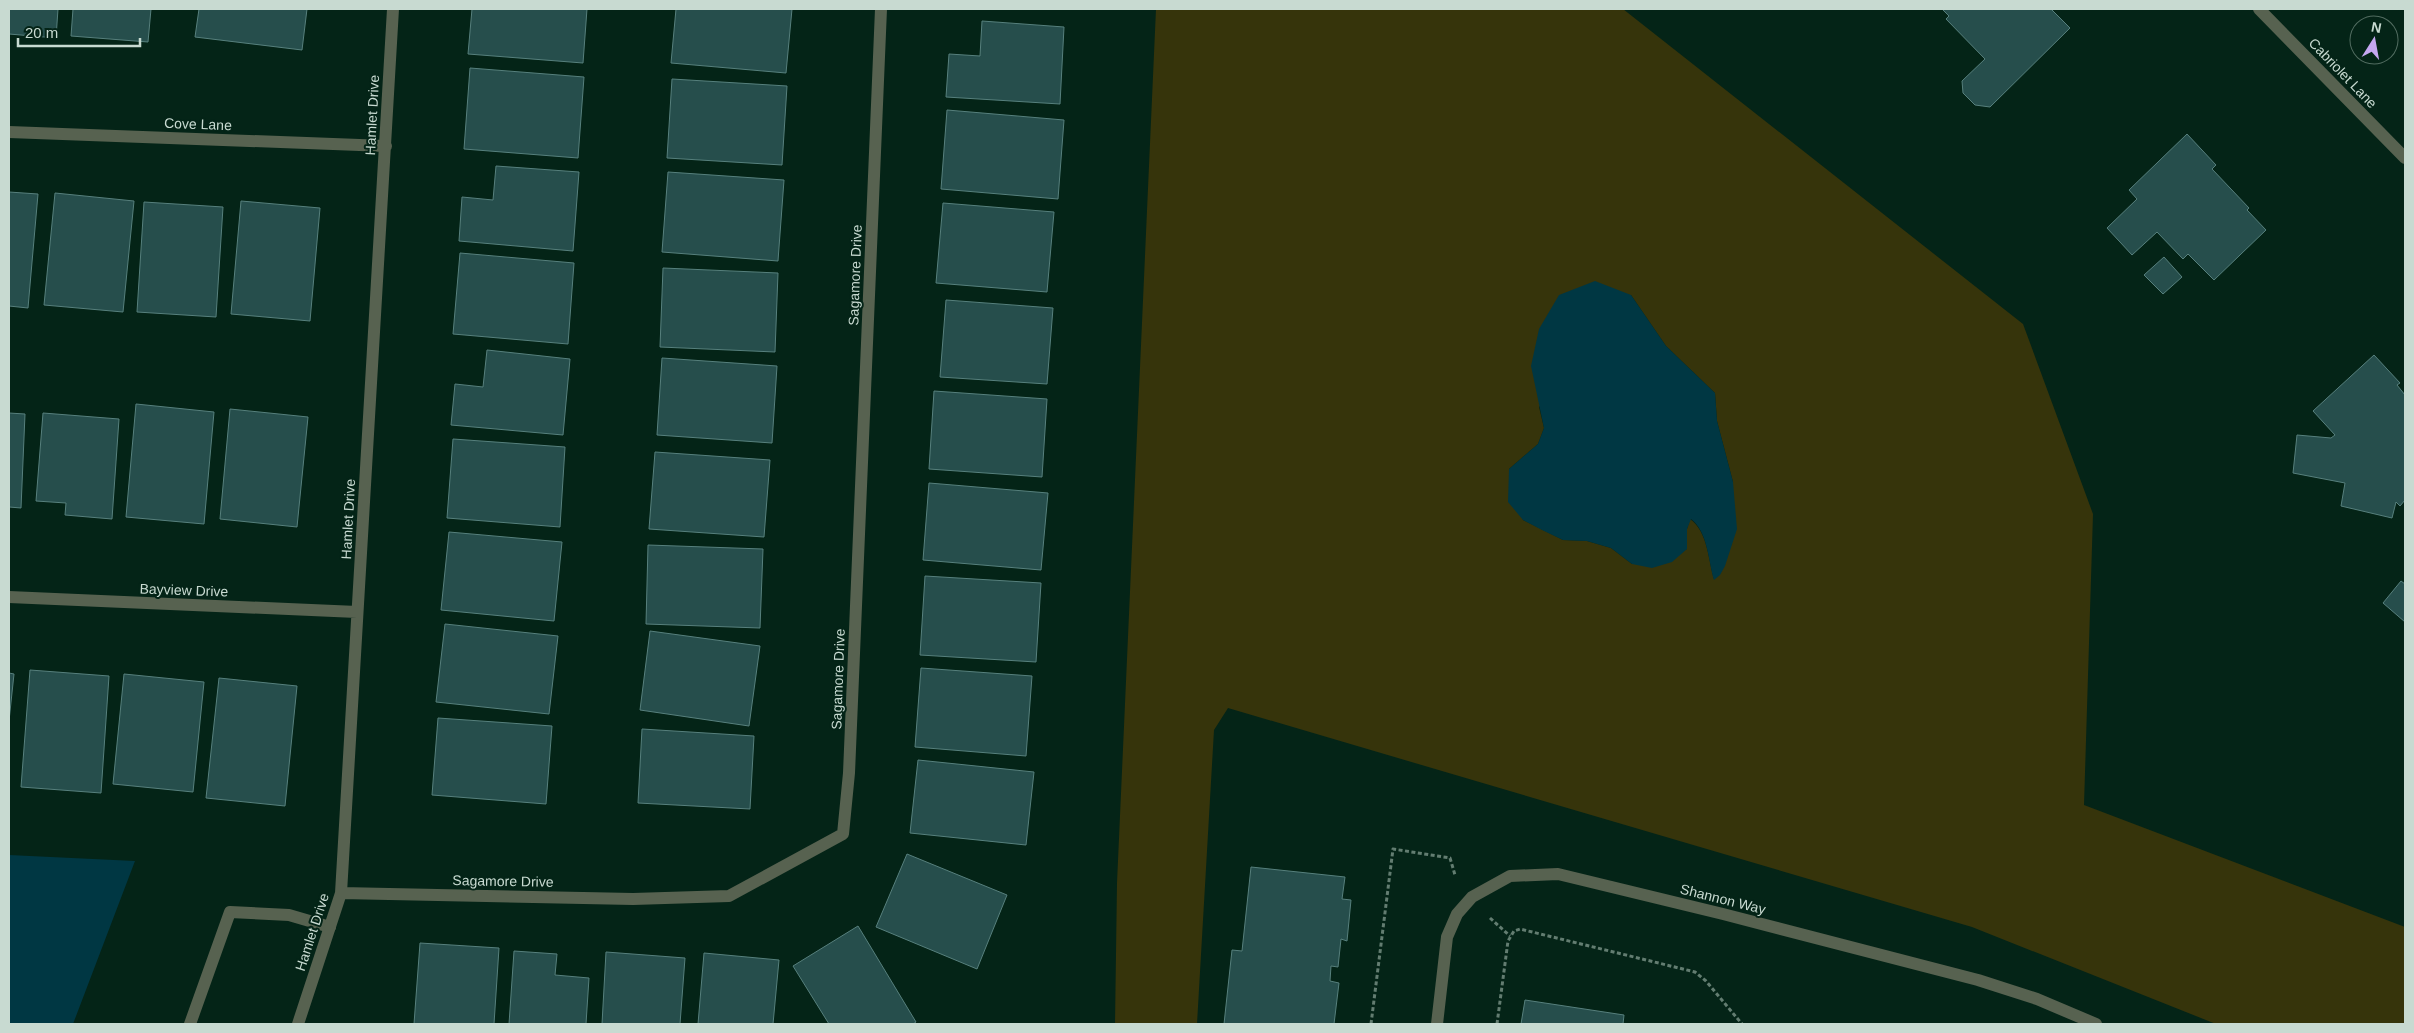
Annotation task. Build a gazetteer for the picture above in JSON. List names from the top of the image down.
{
  "streets": {
    "street": [
      "Cabriolet Lane",
      "Hamlet Drive",
      "Cove Lane",
      "Sagamore Drive",
      "Bayview Drive",
      "Shannon Way"
    ]
  },
  "crossings": [
    ["Hamlet Drive", "Cove Lane"],
    ["Hamlet Drive", "Sagamore Drive"],
    ["Hamlet Drive", "Bayview Drive"]
  ],
  "scale_bar": "20 m",
  "north": "top"
}
